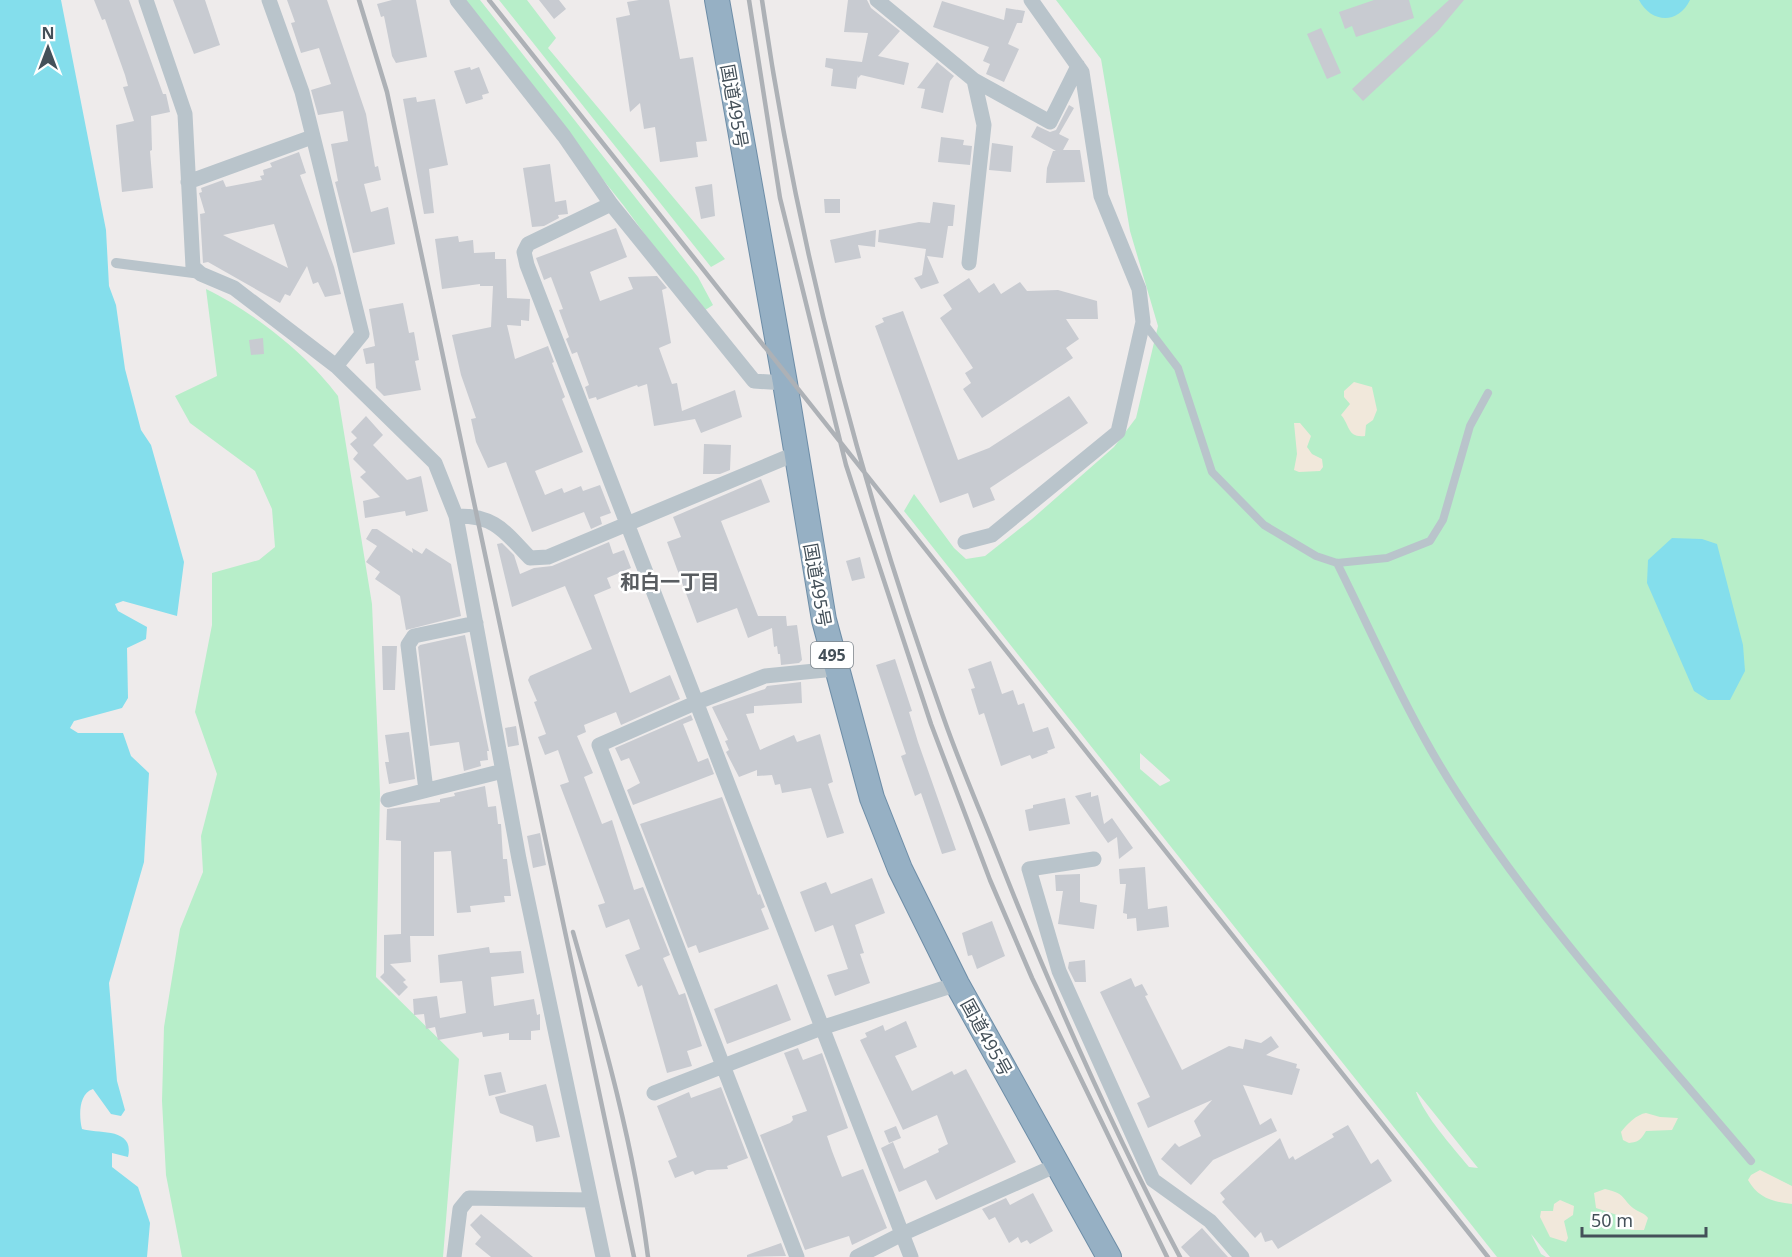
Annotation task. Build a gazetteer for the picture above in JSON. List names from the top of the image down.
{
  "streets": {
    "highway": ["国道495号", "495"]
  },
  "districts": ["和白一丁目"],
  "scale_bar": "50 m",
  "north": "top"
}
